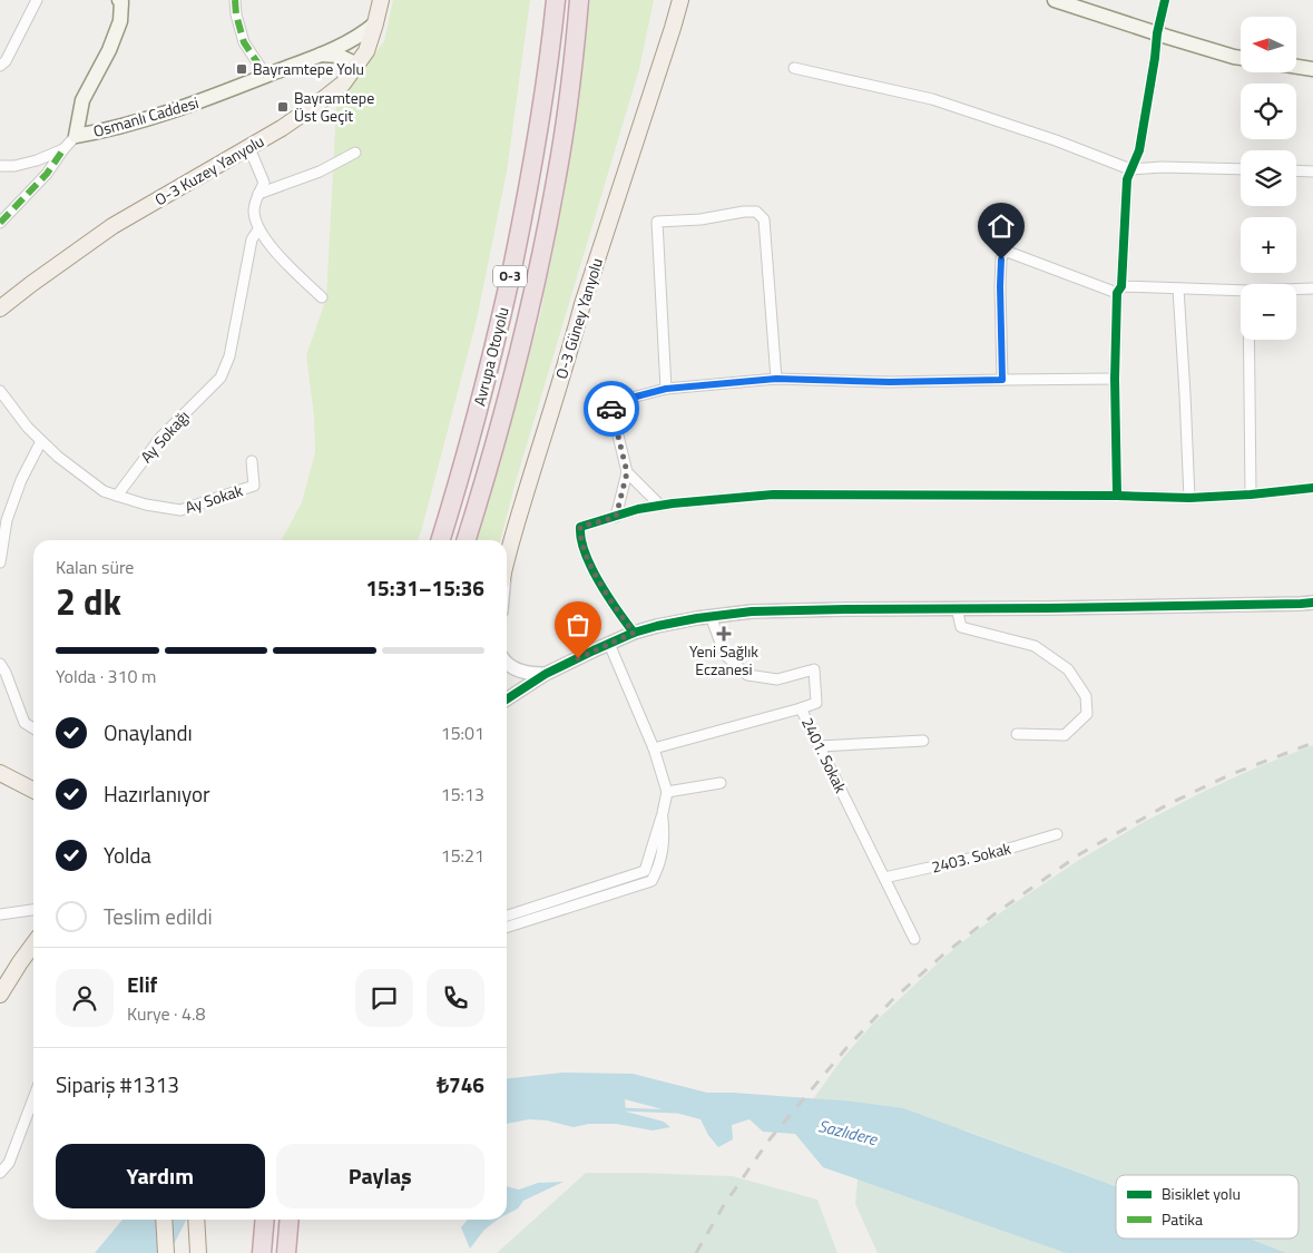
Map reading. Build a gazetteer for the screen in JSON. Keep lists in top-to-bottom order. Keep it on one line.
{"streets":{"highway":["O-3","Avrupa Otoyolu"],"main road":["Osmanlı Caddesi","O-3 Kuzey Yanyolu","O-3 Güney Yanyolu"],"street":["Ay Sokağı","Ay Sokak","2401. Sokak","2403. Sokak"]},"crossings":[["Osmanlı Caddesi","O-3 Kuzey Yanyolu"],["Ay Sokağı","Ay Sokak"],["2401. Sokak","2403. Sokak"]],"water":["Sazlıdere"],"places":{"transit":["Bayramtepe Yolu","Bayramtepe Üst Geçit"],"health":["Yeni Sağlık Eczanesi"]},"legend":["Bisiklet yolu","Patika"],"north":"left","page":{"map_buttons":["+","−"],"heading":["2 dk","Kalan süre","15:31–15:36"],"panel":["Elif","Kurye · 4.8","Sipariş #1313","₺746"],"bar":"Yolda · 310 m","list":[["Onaylandı","15:01"],["Hazırlanıyor","15:13"],["Yolda","15:21"],"Teslim edildi"],"buttons":["Yardım","Paylaş"]}}
